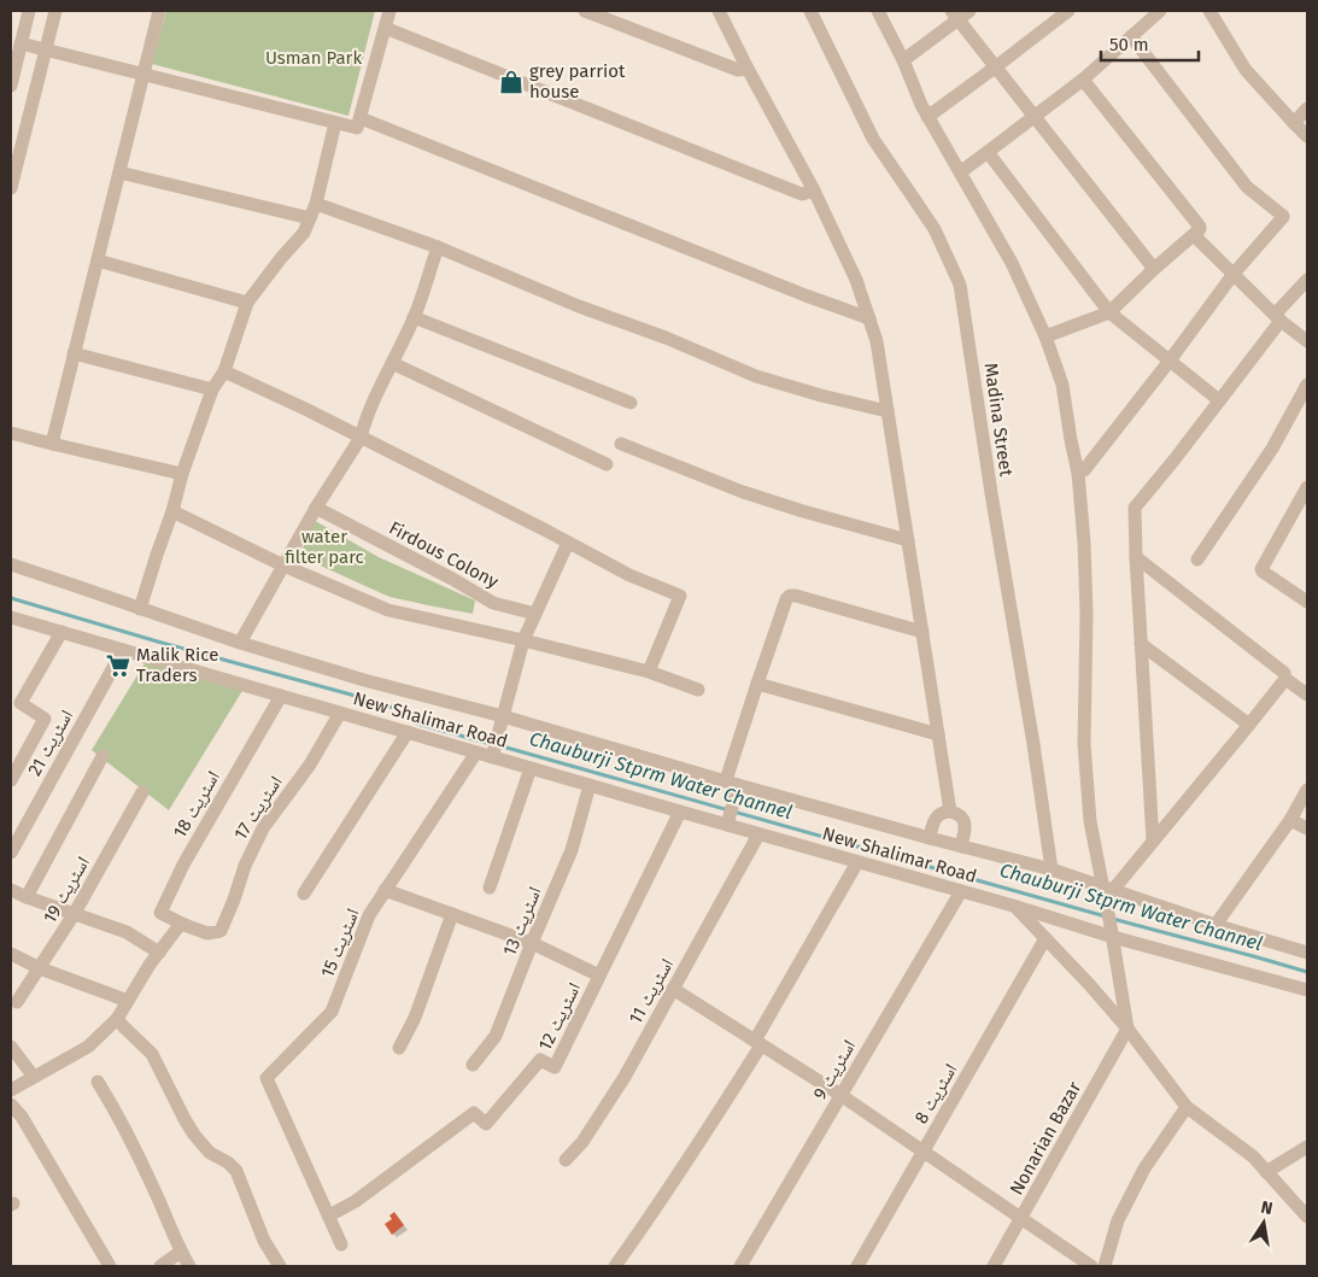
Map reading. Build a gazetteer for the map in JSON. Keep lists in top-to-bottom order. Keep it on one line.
{"streets":{"street":["Madina Street","Firdous Colony","New Shalimar Road","اسٹریٹ 21","اسٹریٹ 18","اسٹریٹ 17","اسٹریٹ 19","اسٹریٹ 13","اسٹریٹ 15","اسٹریٹ 11","اسٹریٹ 12","اسٹریٹ 9","اسٹریٹ 8","Nonarian Bazar"]},"crossings":[["New Shalimar Road","اسٹریٹ 21"],["New Shalimar Road","اسٹریٹ 18"],["New Shalimar Road","اسٹریٹ 17"],["New Shalimar Road","اسٹریٹ 13"],["New Shalimar Road","اسٹریٹ 15"],["New Shalimar Road","اسٹریٹ 11"],["New Shalimar Road","اسٹریٹ 12"],["New Shalimar Road","اسٹریٹ 9"],["اسٹریٹ 18","اسٹریٹ 17"],["اسٹریٹ 15","اسٹریٹ 12"]],"water":["Chauburji Stprm Water Channel"],"parks":["Usman Park","water filter parc"],"places":{"shop":["grey parriot house"],"supermarket":["Malik Rice Traders"]},"scale_bar":"50 m","north":"top"}
